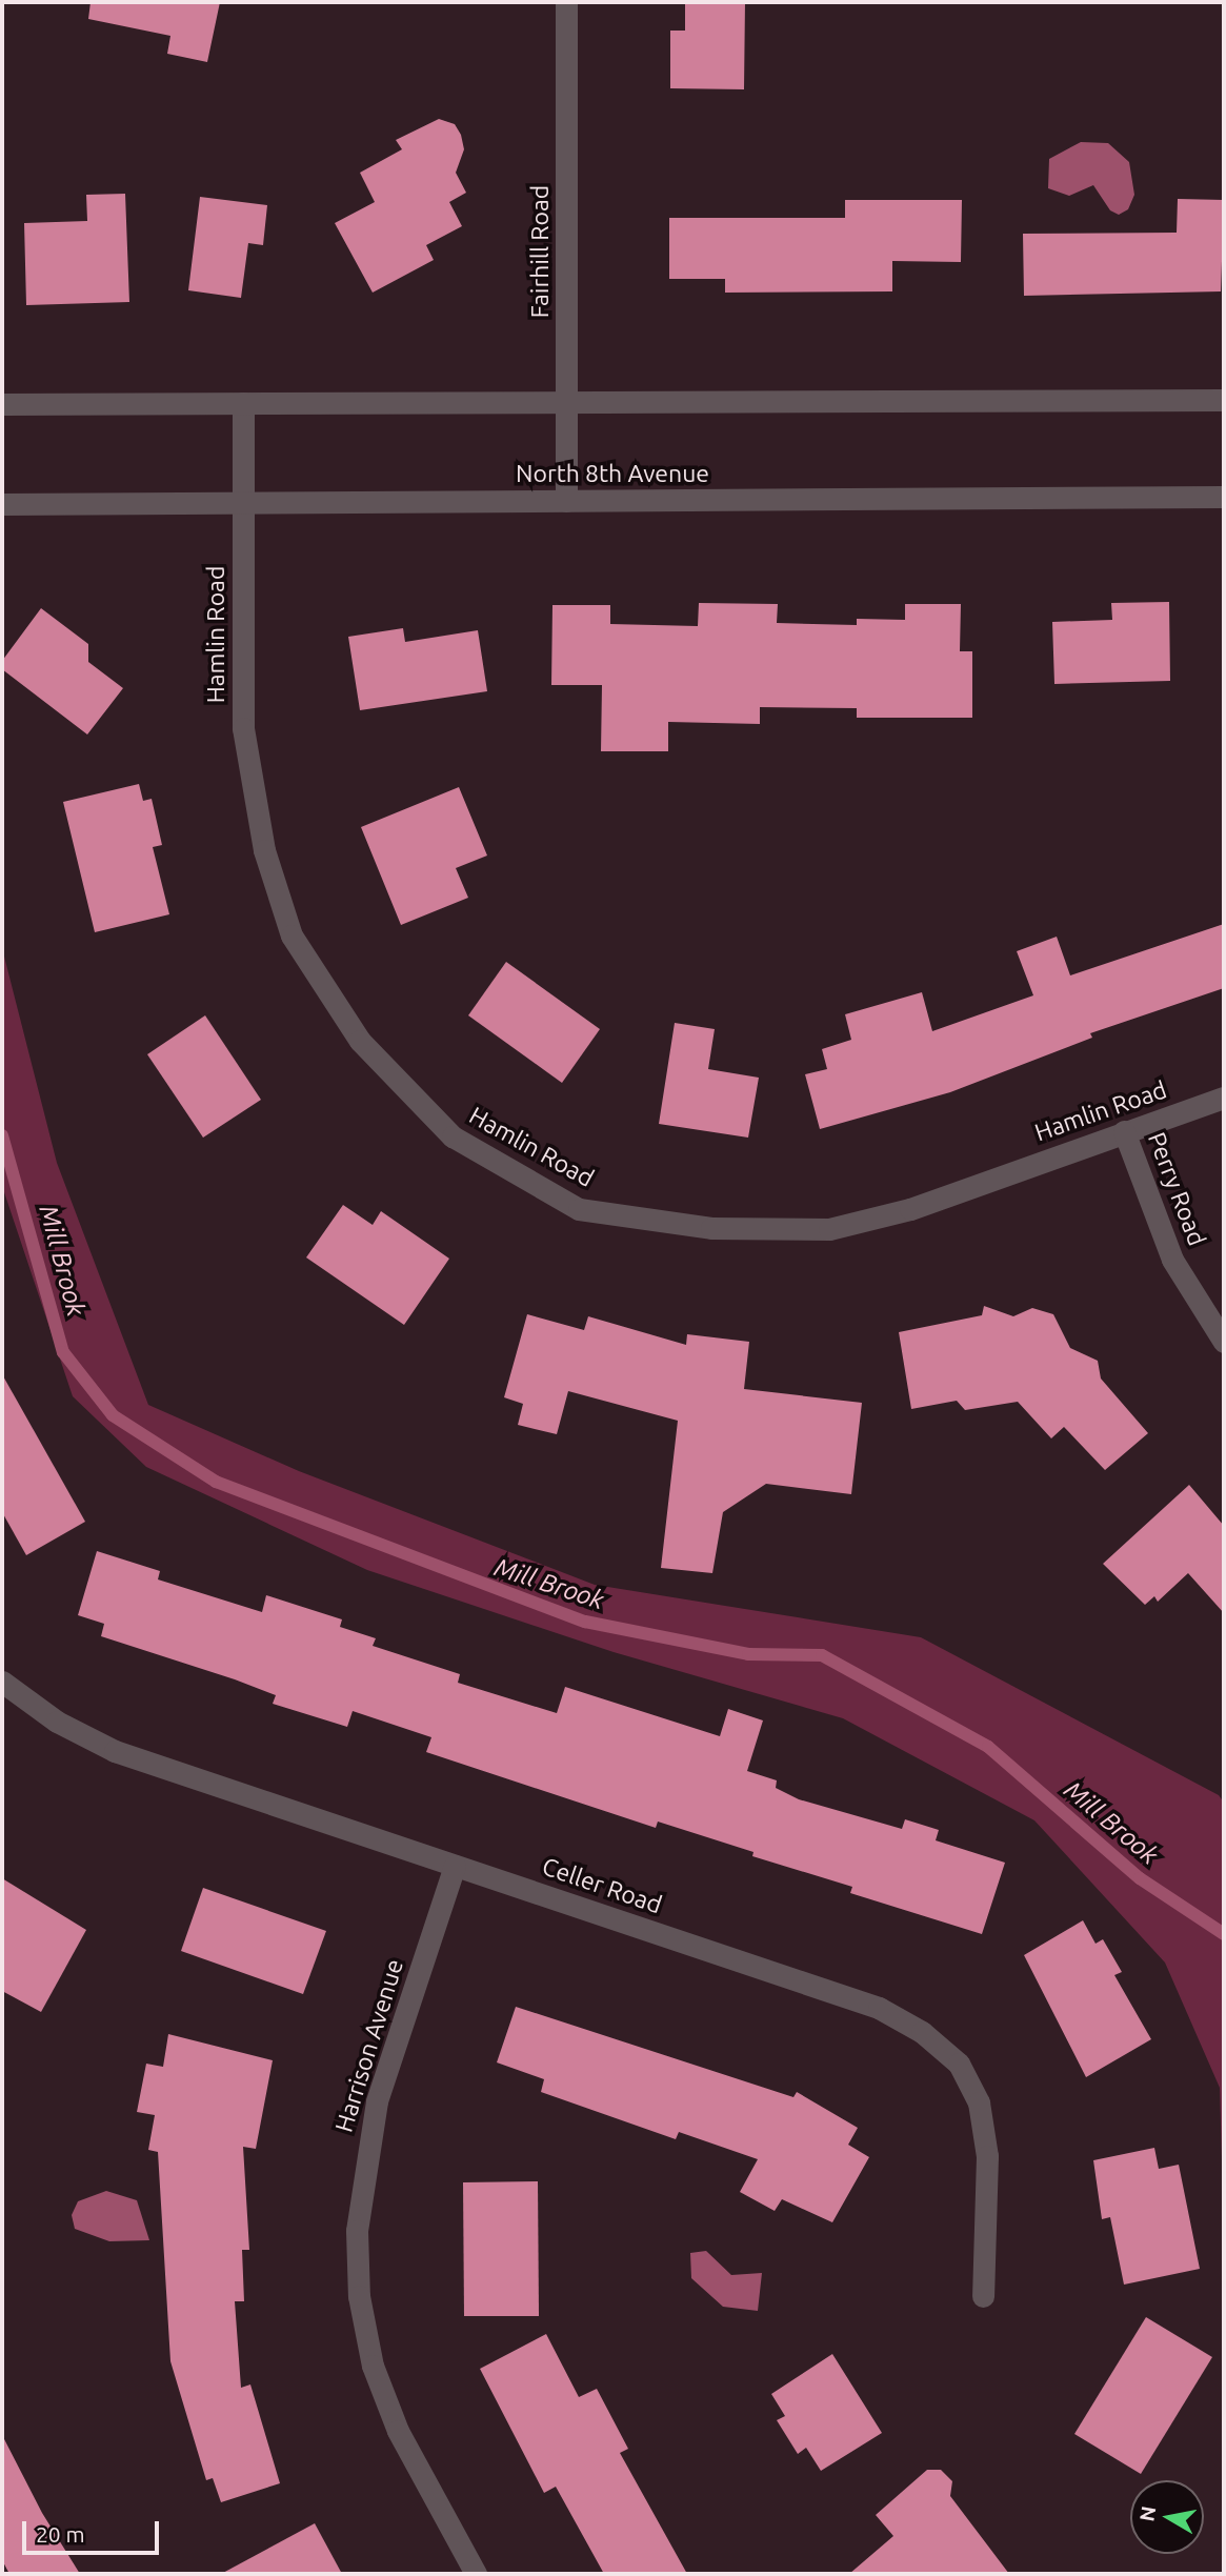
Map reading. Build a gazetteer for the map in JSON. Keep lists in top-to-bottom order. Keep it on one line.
{"streets":{"street":["Fairhill Road","North 8th Avenue","Hamlin Road","Perry Road","Celler Road","Harrison Avenue"]},"crossings":[["Fairhill Road","North 8th Avenue"],["North 8th Avenue","Hamlin Road"],["Hamlin Road","Perry Road"],["Celler Road","Harrison Avenue"]],"water":["Mill Brook"],"scale_bar":"20 m","north":"left"}
